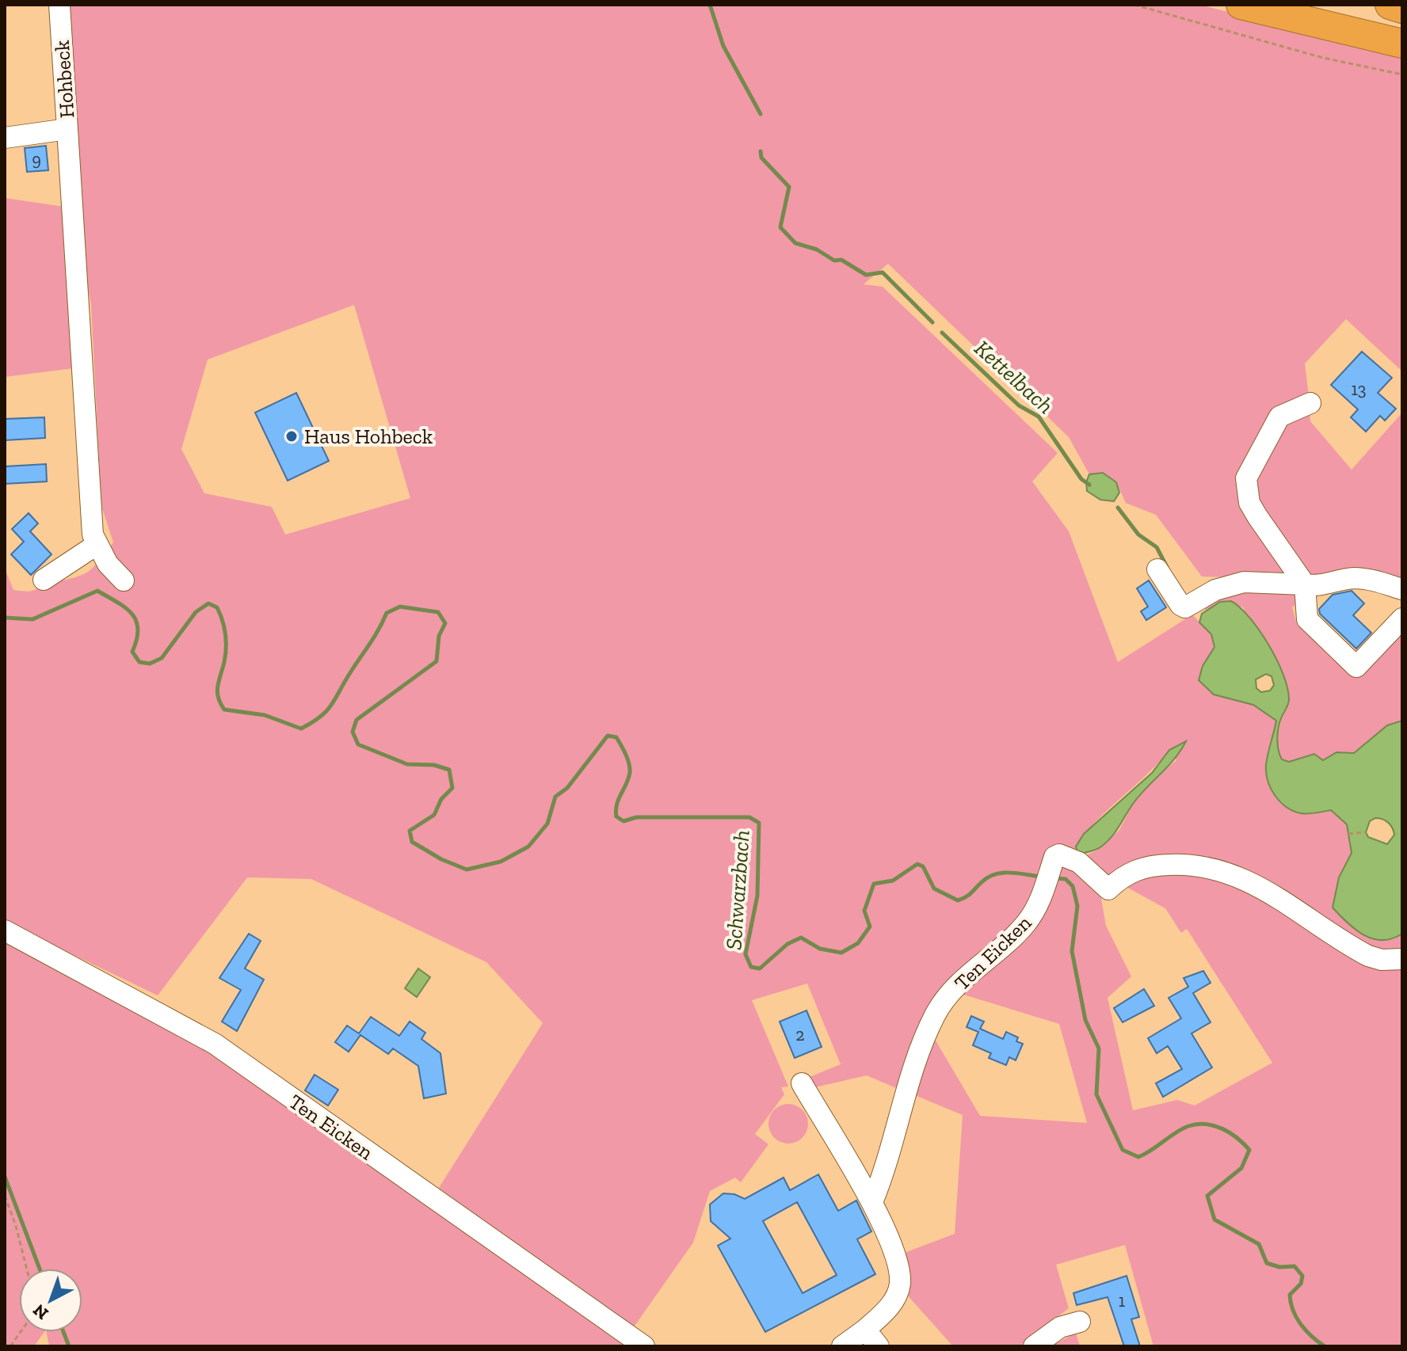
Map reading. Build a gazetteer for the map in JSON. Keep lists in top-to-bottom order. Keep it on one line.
{"streets":{"street":["Hohbeck","Ten Eicken"]},"water":["Kettelbach","Schwarzbach"],"places":["Haus Hohbeck"],"house_numbers":["9","13","2","1"],"north":"bottom left"}
